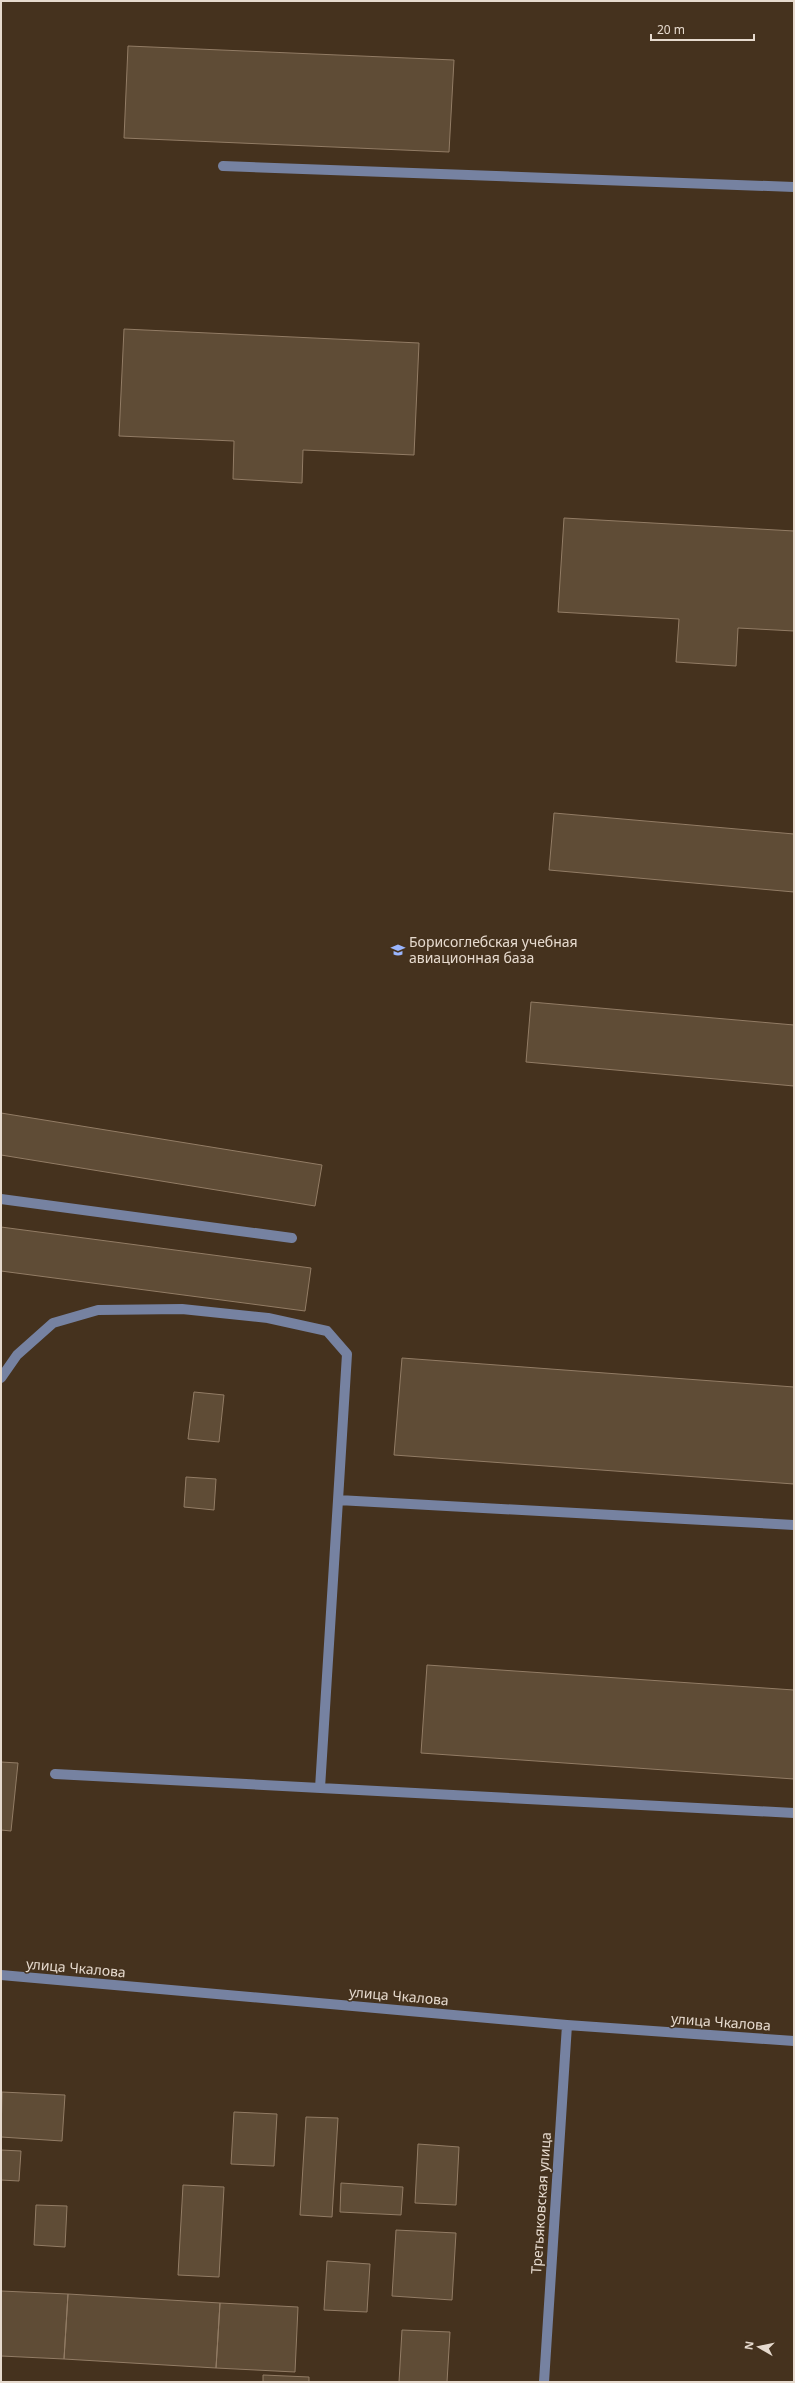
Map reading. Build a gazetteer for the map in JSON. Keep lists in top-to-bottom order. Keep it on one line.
{"streets":{"street":["улица Чкалова","Третьяковская улица"]},"crossings":[["улица Чкалова","Третьяковская улица"]],"places":{"school or university":["Борисоглебская учебная авиационная база"]},"scale_bar":"20 m","north":"left"}
